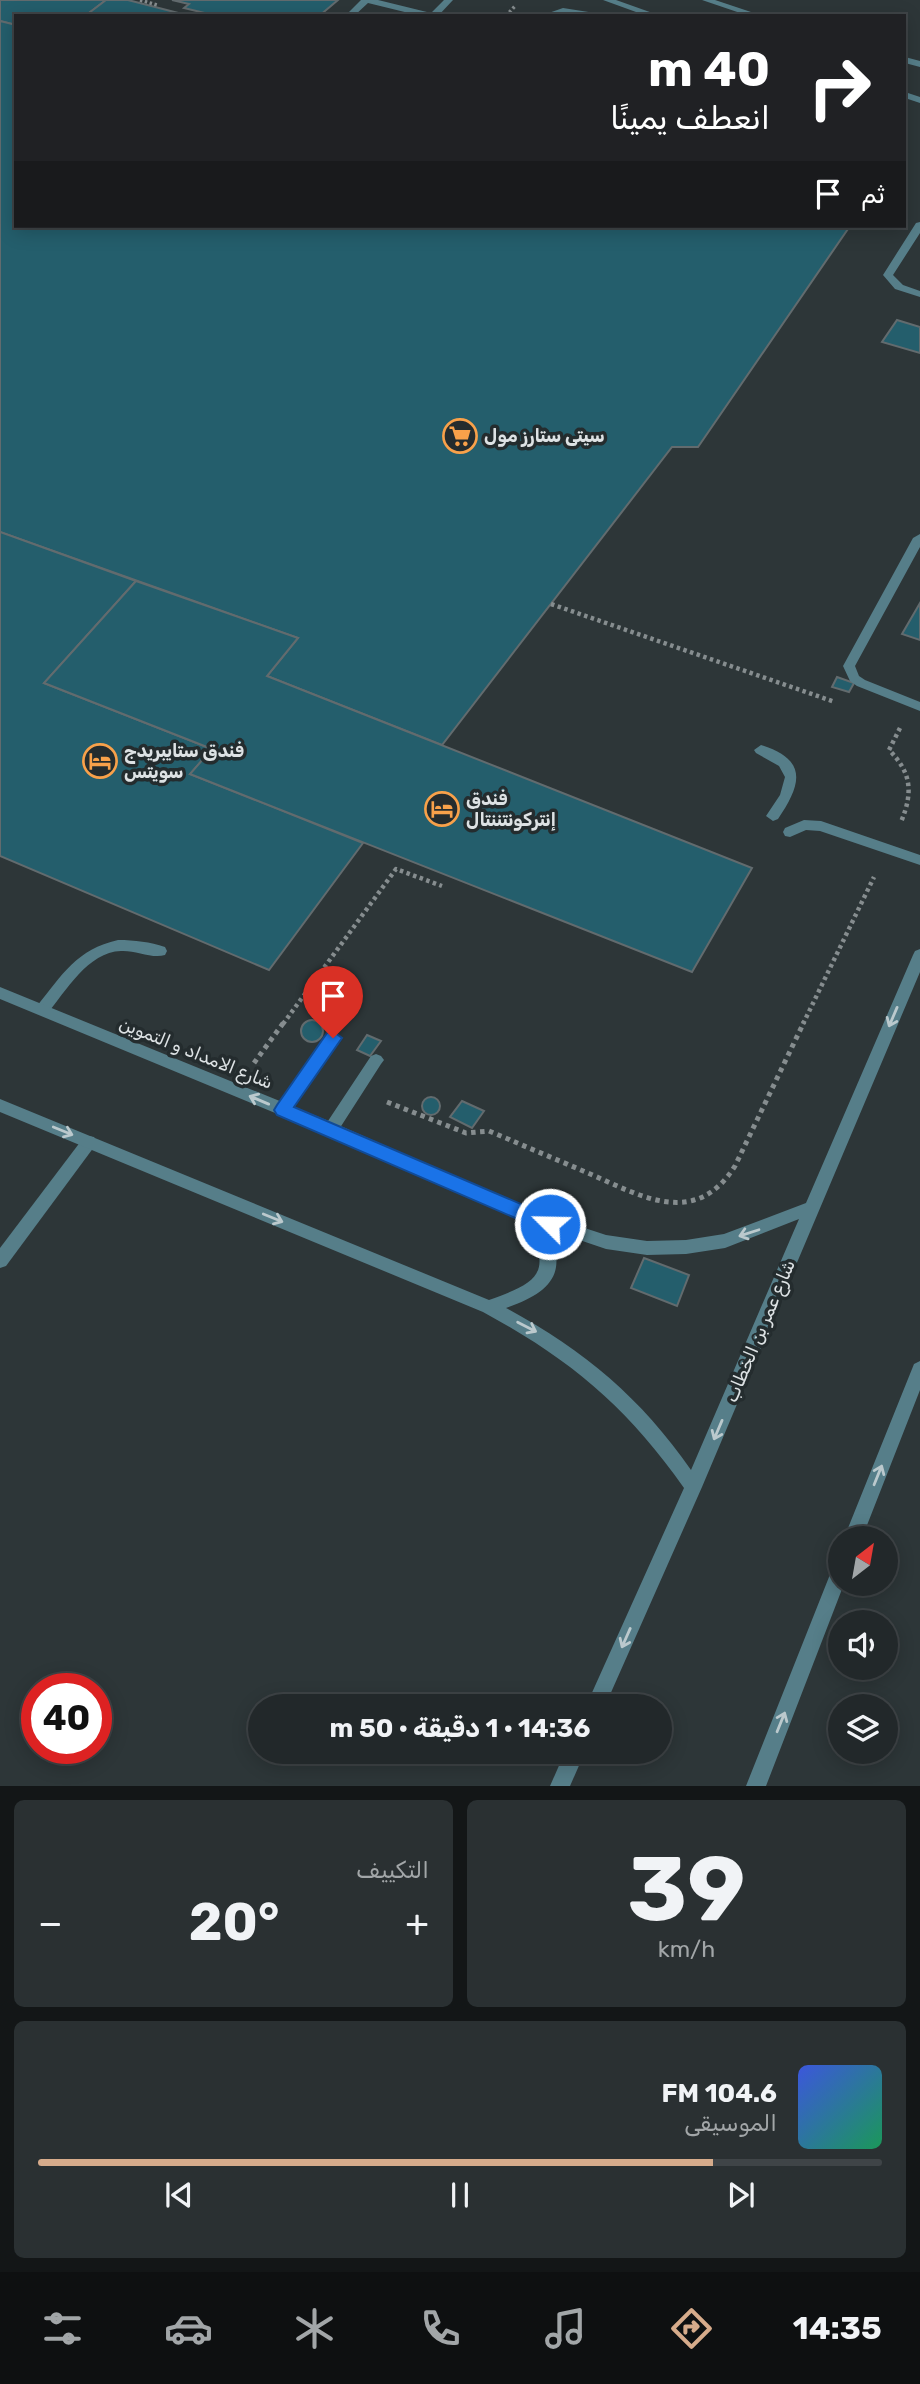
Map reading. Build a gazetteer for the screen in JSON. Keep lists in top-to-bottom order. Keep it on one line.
{"streets":{"street":["شارع الامداد و التموين","شارع عمر بن الخطاب"]},"crossings":[["شارع الامداد و التموين","شارع عمر بن الخطاب"]],"one_way":["شارع عمر بن الخطاب"],"places":{"supermarket":["سيتى ستارز مول"],"hotel":["فندق ستايبريدج سويتس","فندق إنتركونتننتال"]},"north":"top right","page":{"turn":["40 m","انعطف يمينًا"],"then":"ثم","limit":"40","trip":"14:36 · 1 دقيقة · 50 m","tile":[["39","km/h"],"التكييف"],"heat":["−","20°","+"],"song":["104.6 FM","الموسيقى"],"tabs":"14:35"}}
